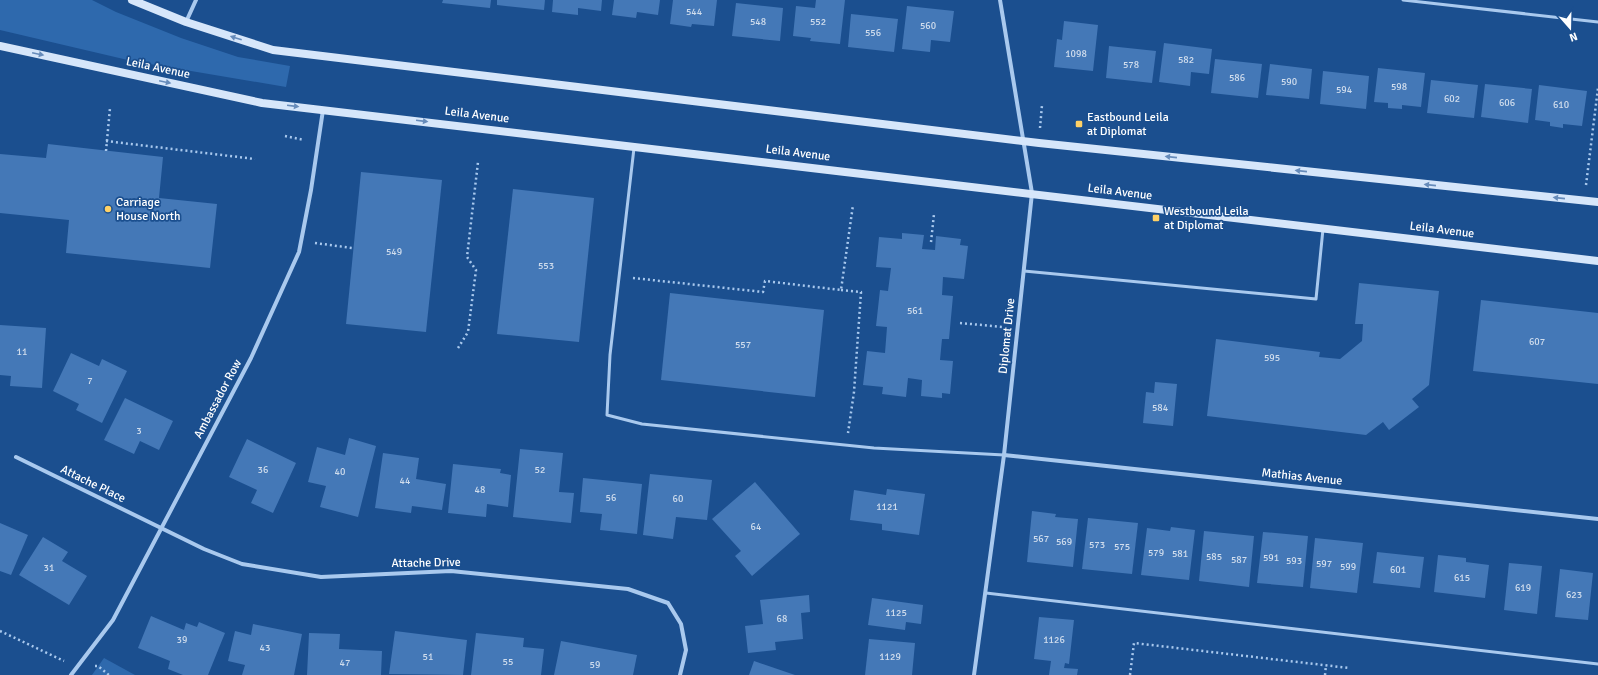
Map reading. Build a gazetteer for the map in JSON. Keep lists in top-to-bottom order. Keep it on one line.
{"streets":{"main road":["Leila Avenue"],"street":["Diplomat Drive","Ambassador Row","Mathias Avenue","Attache Place","Attache Drive"]},"crossings":[["Leila Avenue","Diplomat Drive"],["Leila Avenue","Ambassador Row"],["Diplomat Drive","Mathias Avenue"],["Ambassador Row","Attache Place"],["Ambassador Row","Attache Drive"],["Attache Place","Attache Drive"]],"places":{"transit":["Eastbound Leila at Diplomat","Westbound Leila at Diplomat"],"other":["Carriage House North"]},"house_numbers":["544","548","552","560","556","1098","582","578","586","590","598","594","602","606","610","549","553","561","607","557","11","595","7","584","3","36","52","40","44","48","56","60","1121","64","567","569","573","575","579","581","585","591","587","593","597","599","31","601","615","619","623","1125","68","39","1126","43","51","1129","55","47","59"],"north":"bottom"}
